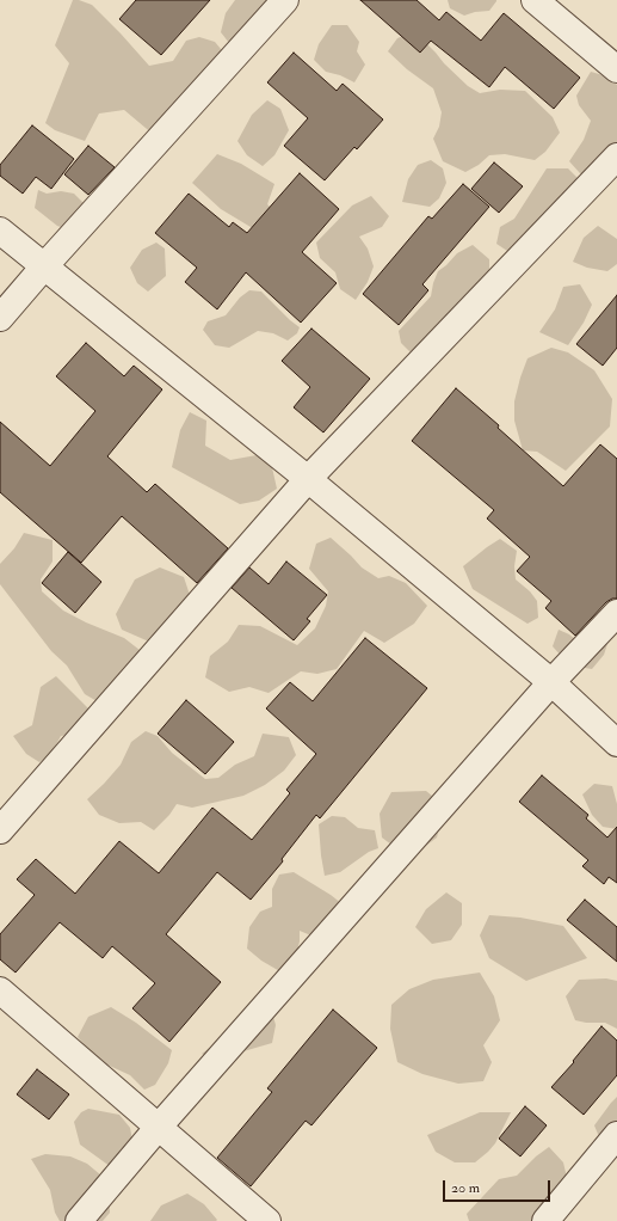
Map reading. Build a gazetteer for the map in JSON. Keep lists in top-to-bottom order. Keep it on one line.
{"scale_bar":"20 m"}
